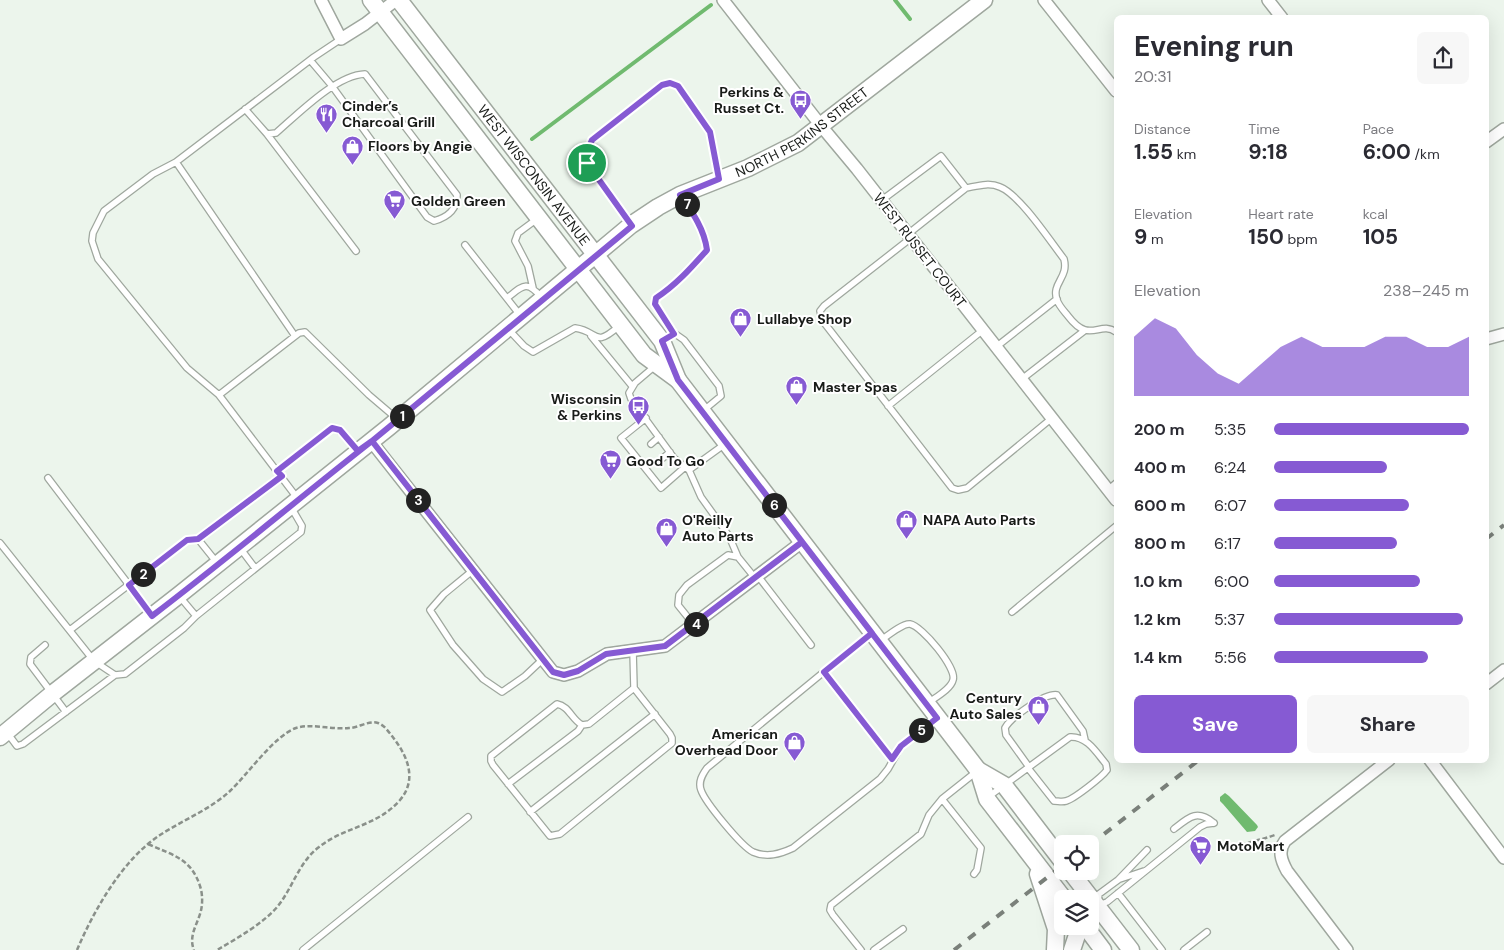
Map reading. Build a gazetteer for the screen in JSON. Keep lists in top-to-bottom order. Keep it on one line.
{"streets":{"main road":["NORTH PERKINS STREET","WEST WISCONSIN AVENUE"],"street":["WEST RUSSET COURT"]},"crossings":[["NORTH PERKINS STREET","WEST WISCONSIN AVENUE"],["NORTH PERKINS STREET","WEST RUSSET COURT"]],"places":{"bus stop":["Perkins & Russet Ct.","Wisconsin & Perkins"],"restaurant":["Cinder’s Charcoal Grill"],"shop":["Floors by Angie","Lullabye Shop","Master Spas","NAPA Auto Parts","O'Reilly Auto Parts","Century Auto Sales","American Overhead Door"],"supermarket":["Golden Green","Good To Go","MotoMart"]},"page":{"heading":["Evening run","20:31"],"stats":[["Distance","1.55 km"],["Time","9:18"],["Pace","6:00 /km"],["Elevation","9 m"],["Heart rate","150 bpm"],["kcal","105"]],"pins":["7","1","3","6","2","4","5"],"chart":["Elevation","238–245 m"],"list":[{"name":"200 m","note":"5:35"},{"name":"400 m","note":"6:24"},{"name":"600 m","note":"6:07"},{"name":"800 m","note":"6:17"},{"name":"1.0 km","note":"6:00"},{"name":"1.2 km","note":"5:37"},{"name":"1.4 km","note":"5:56"}],"buttons":["Save","Share"]}}
